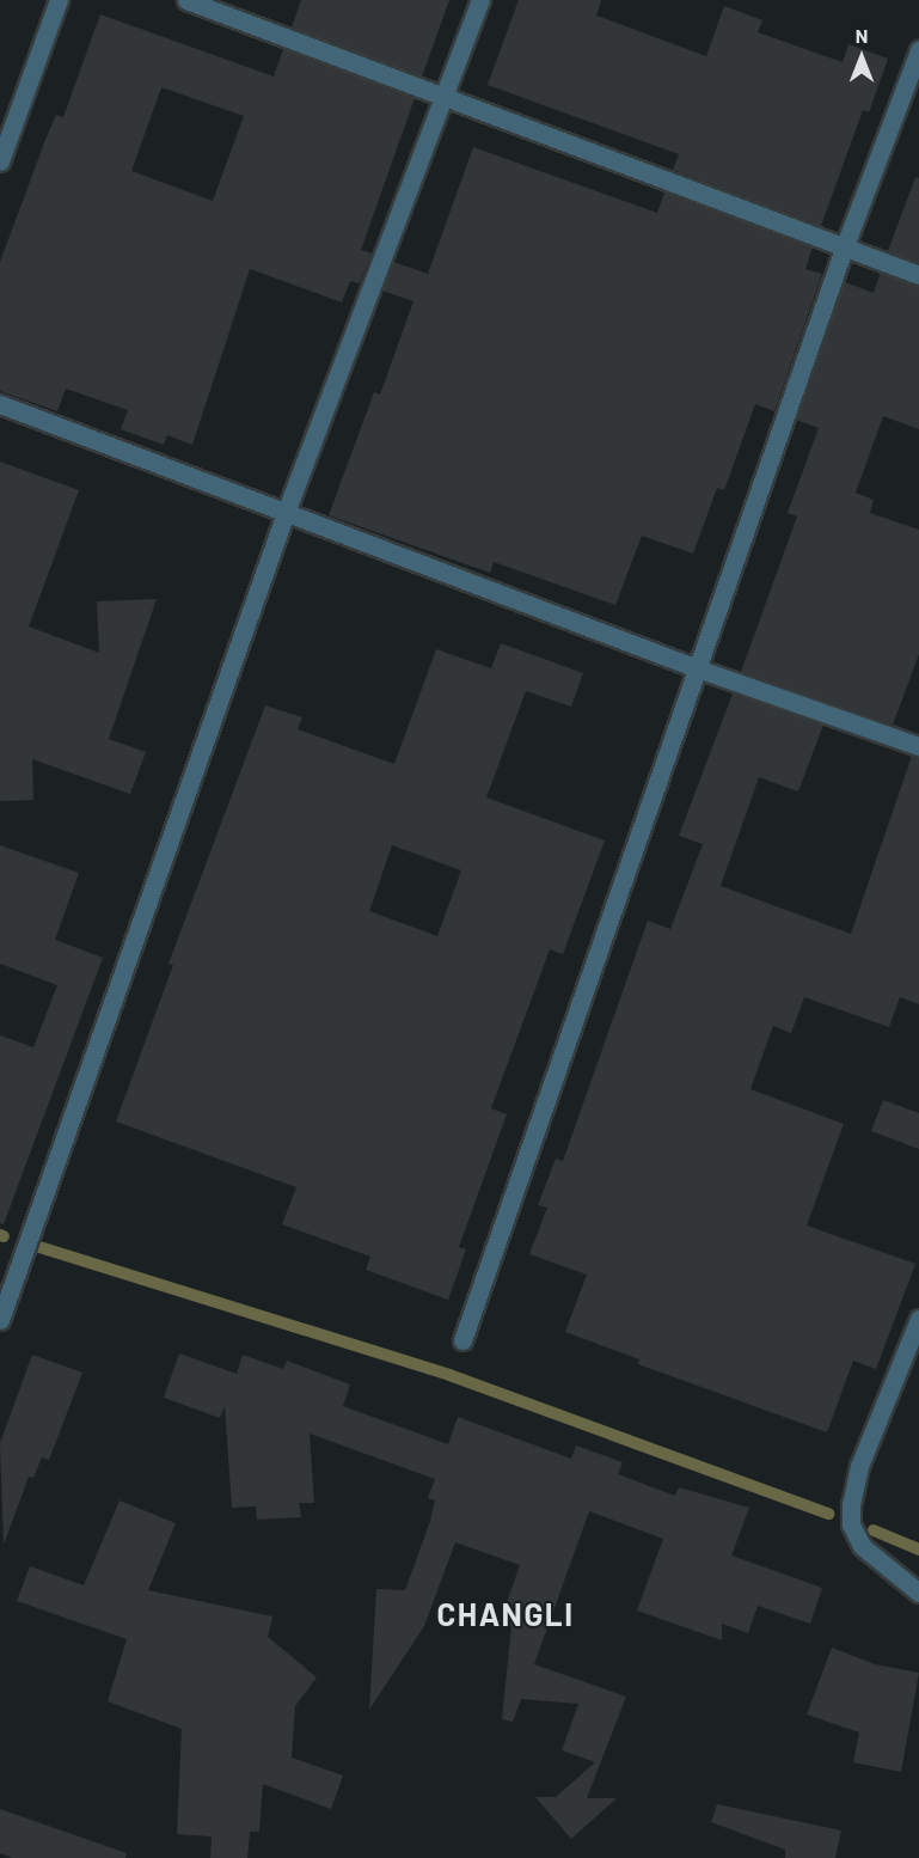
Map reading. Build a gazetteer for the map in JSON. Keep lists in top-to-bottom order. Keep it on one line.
{"districts":["CHANGLI"],"north":"top"}
